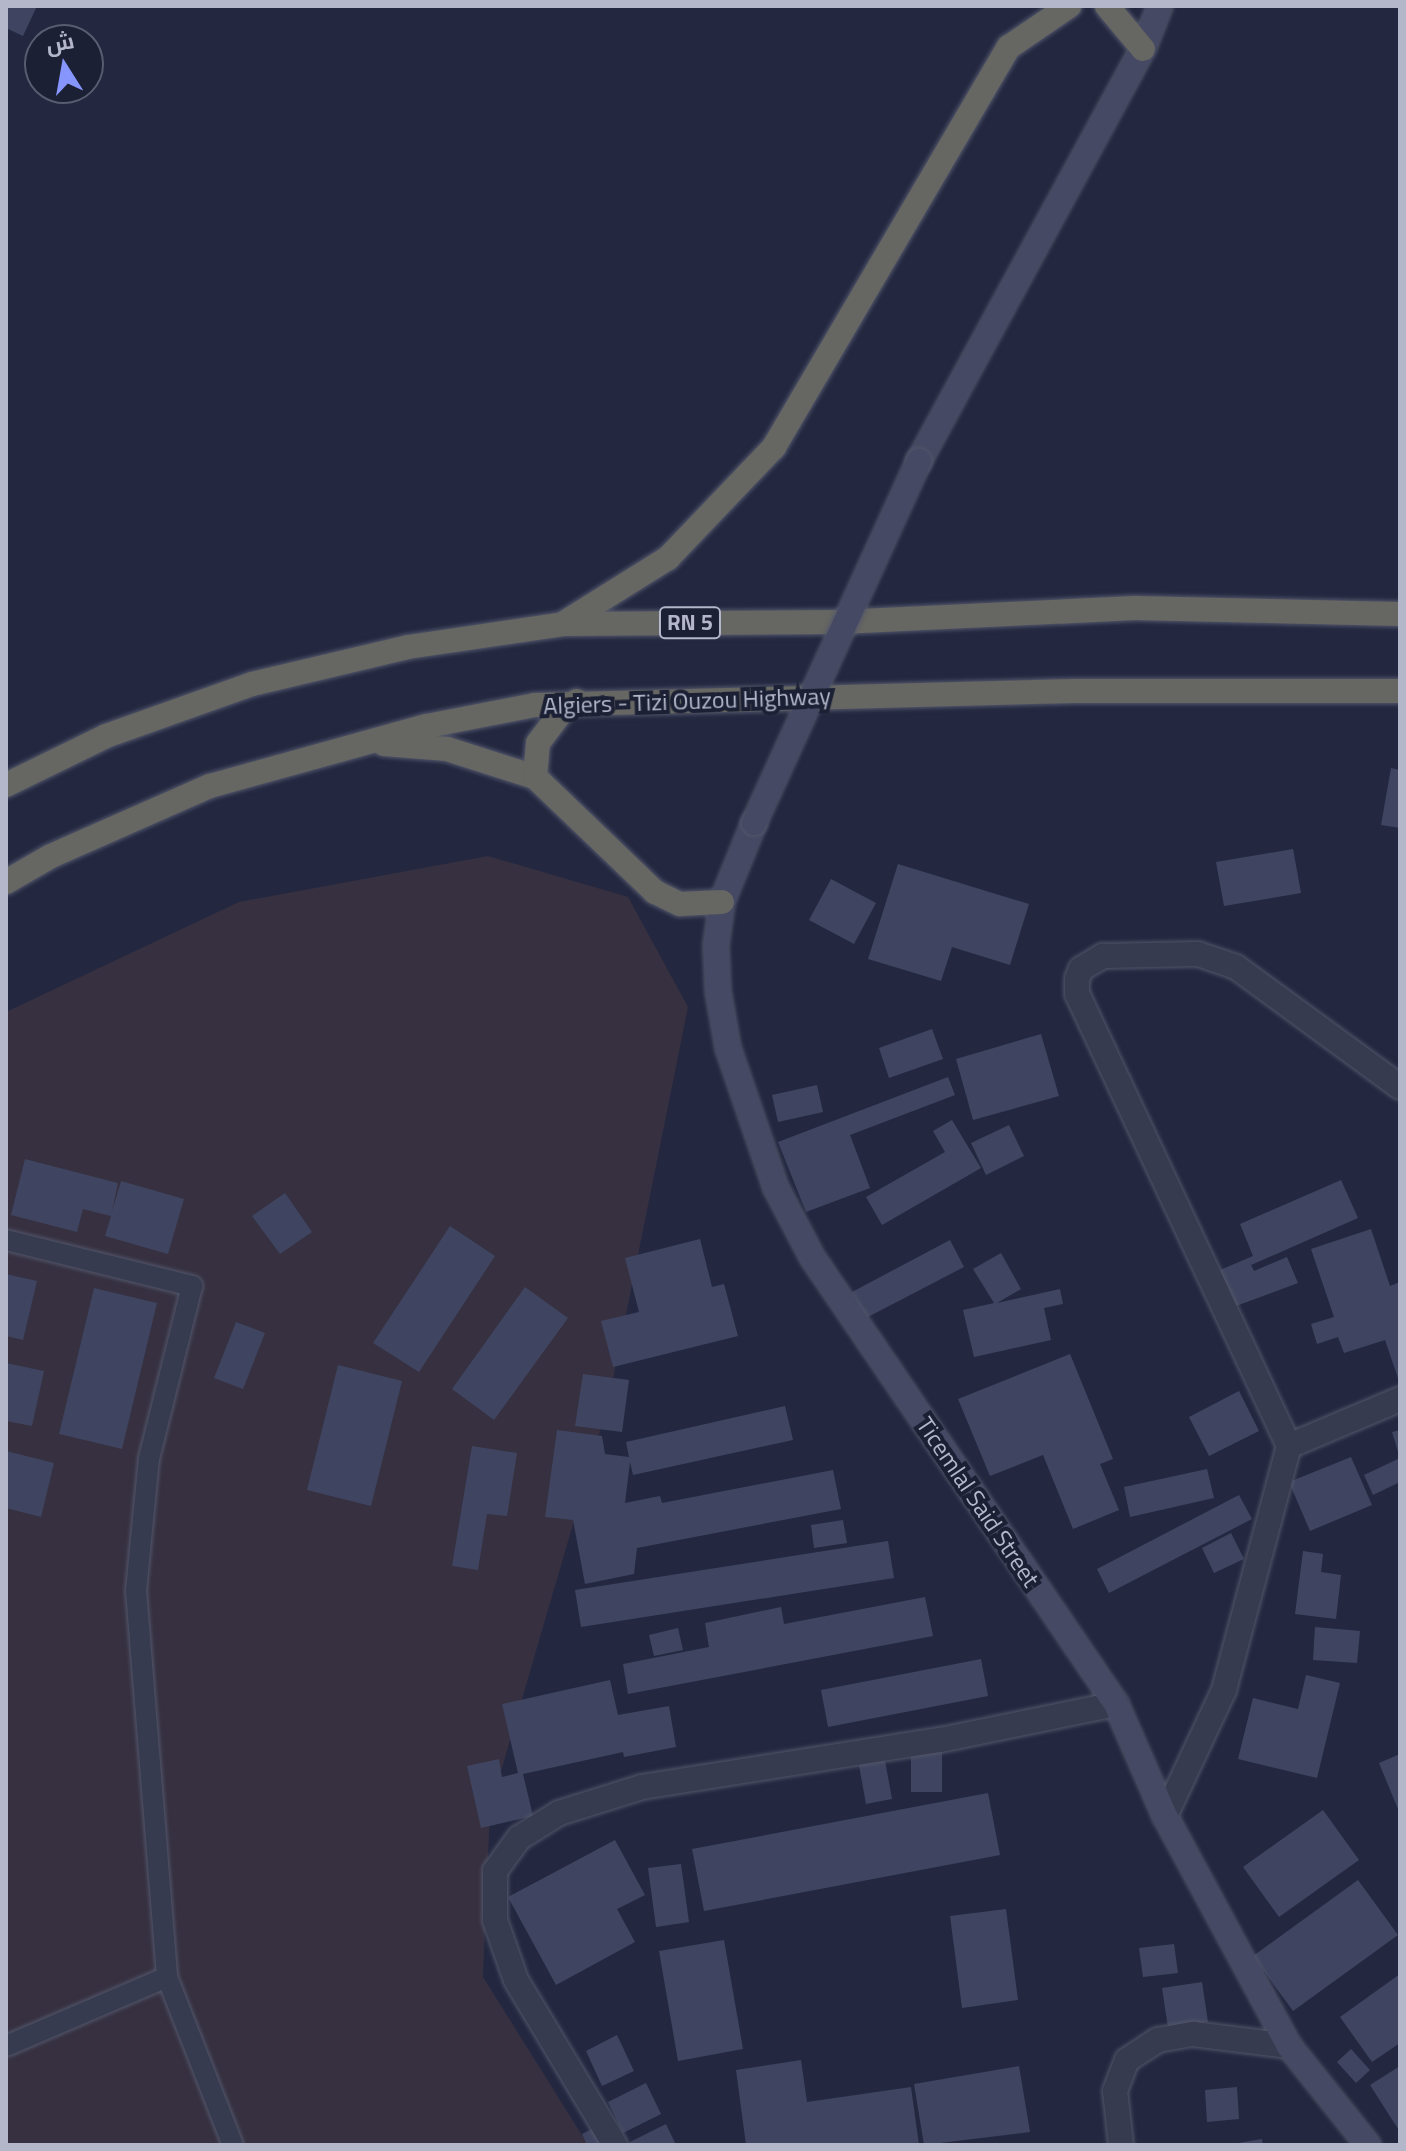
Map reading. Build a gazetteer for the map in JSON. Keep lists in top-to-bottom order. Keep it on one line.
{"streets":{"highway":["RN 5","Algiers - Tizi Ouzou Highway"],"main road":["Ticemlal Said Street"]},"north":"top"}
